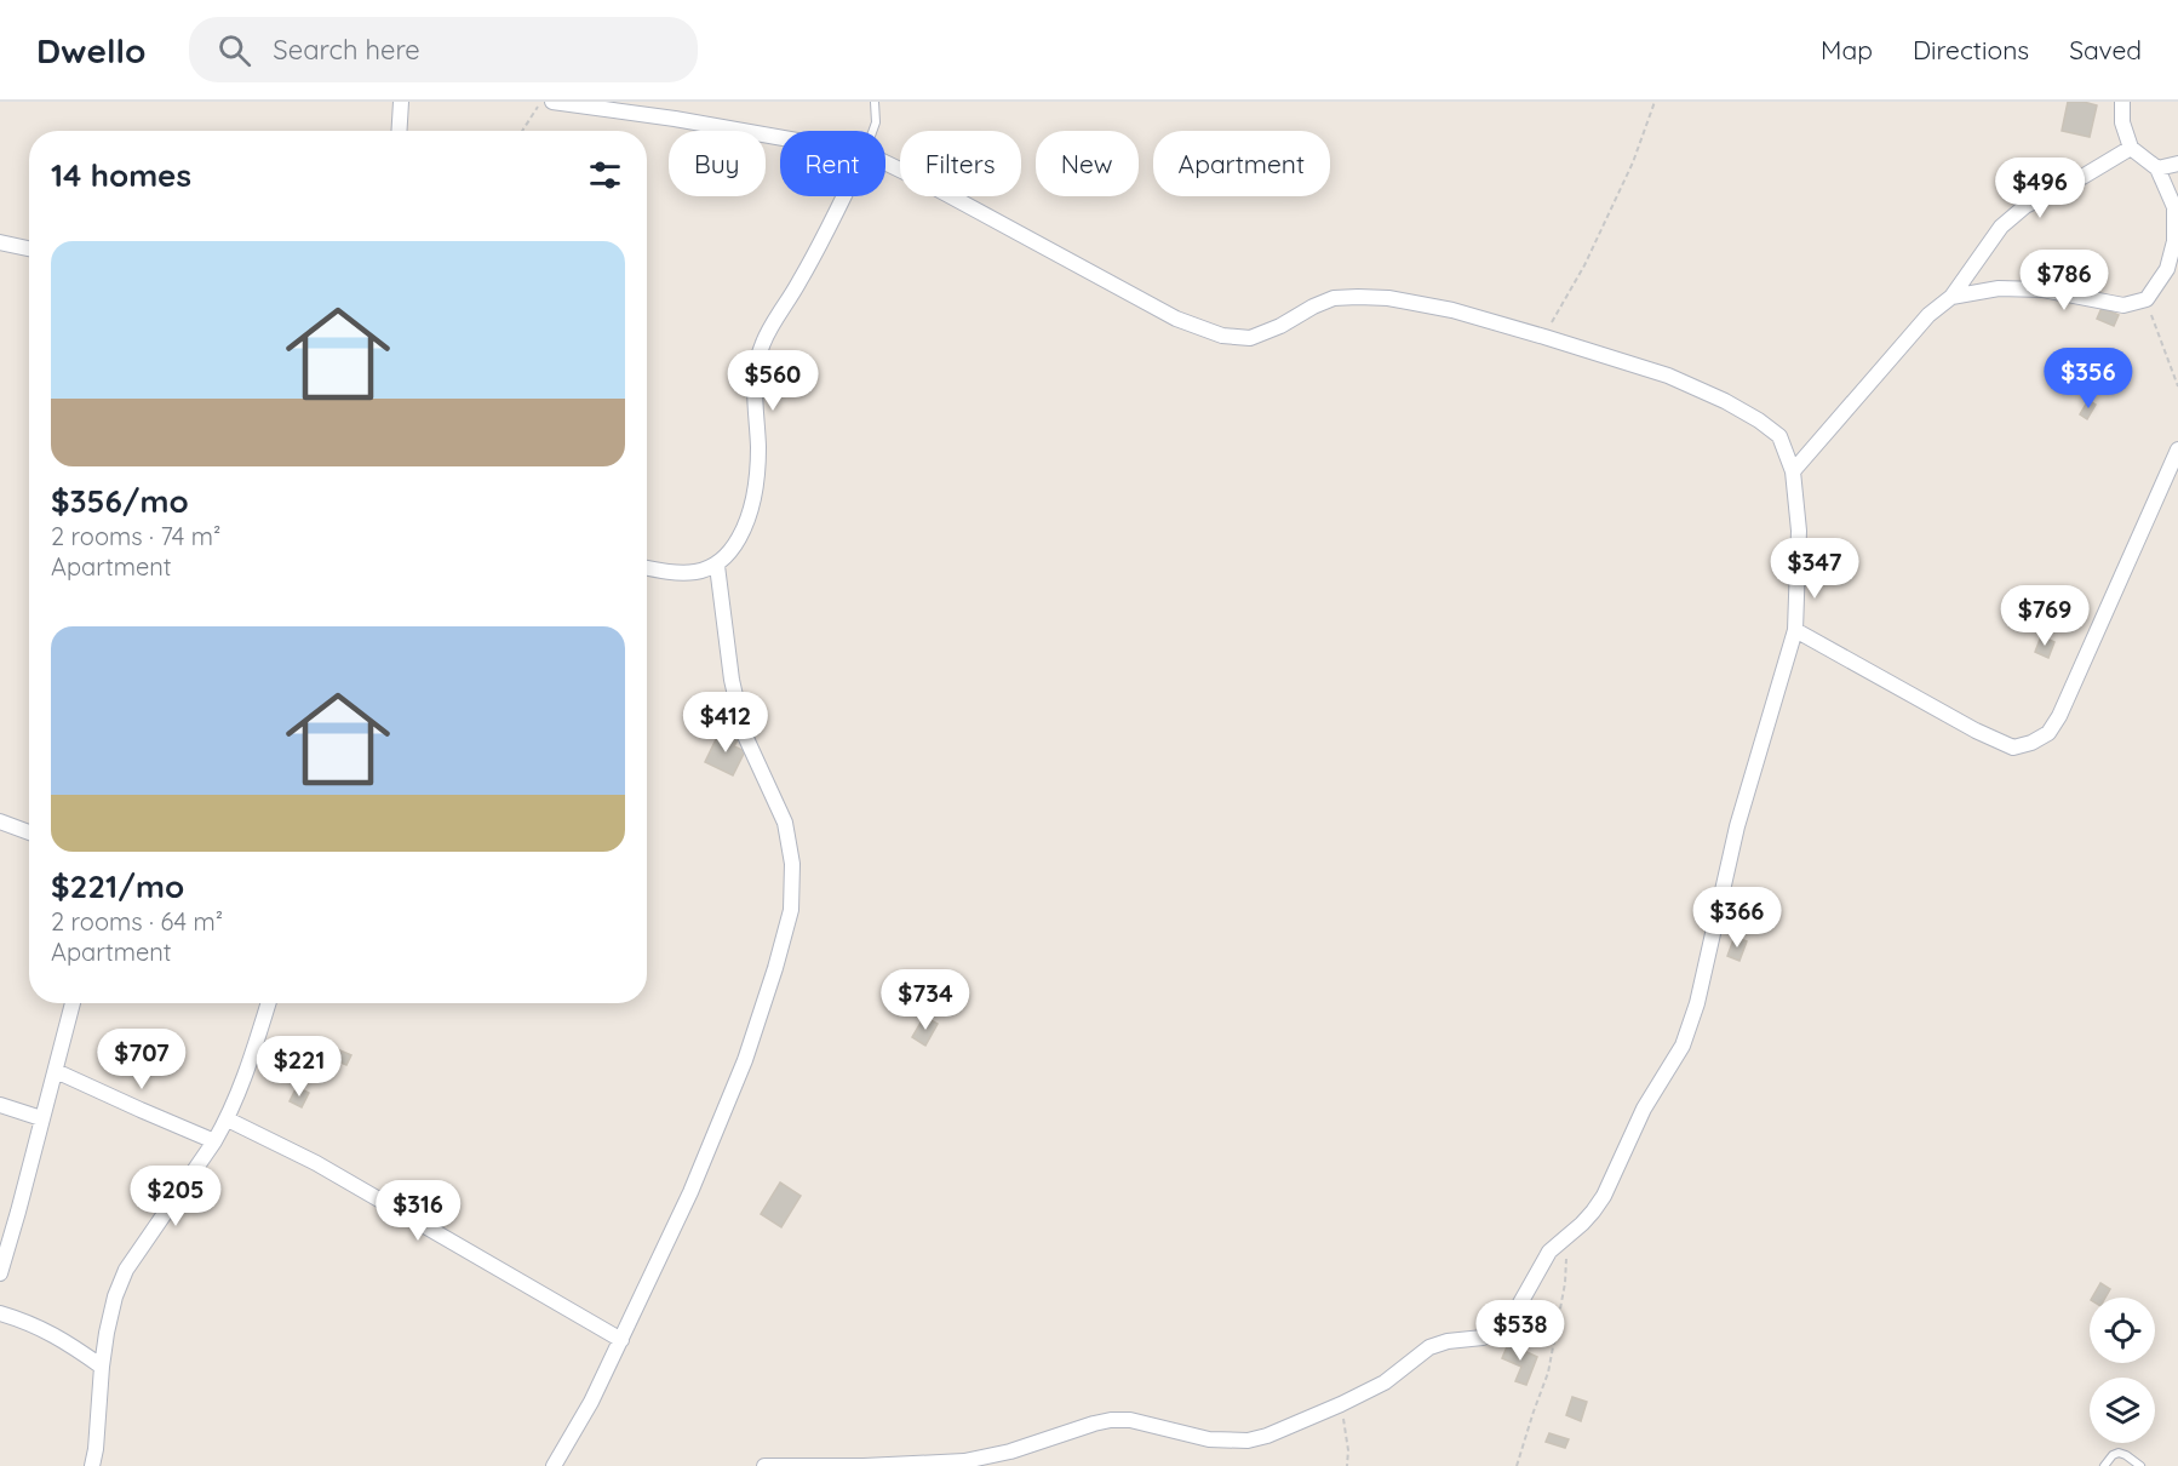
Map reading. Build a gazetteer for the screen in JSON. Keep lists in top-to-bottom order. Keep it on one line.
{"page":{"header":"Dwello","search":"Search here","nav":["Map","Directions","Saved"],"chip":["Buy","Rent","Filters","New","Apartment"],"heading":"14 homes","price":["$496","$786","$356","$560","$347","$769","$412","$366","$734","$707","$221","$205","$316","$538"],"list":[{"name":"$356/mo","note":"2 rooms · 74 m² · Apartment"},{"name":"$221/mo","note":"2 rooms · 64 m² · Apartment"}]}}
